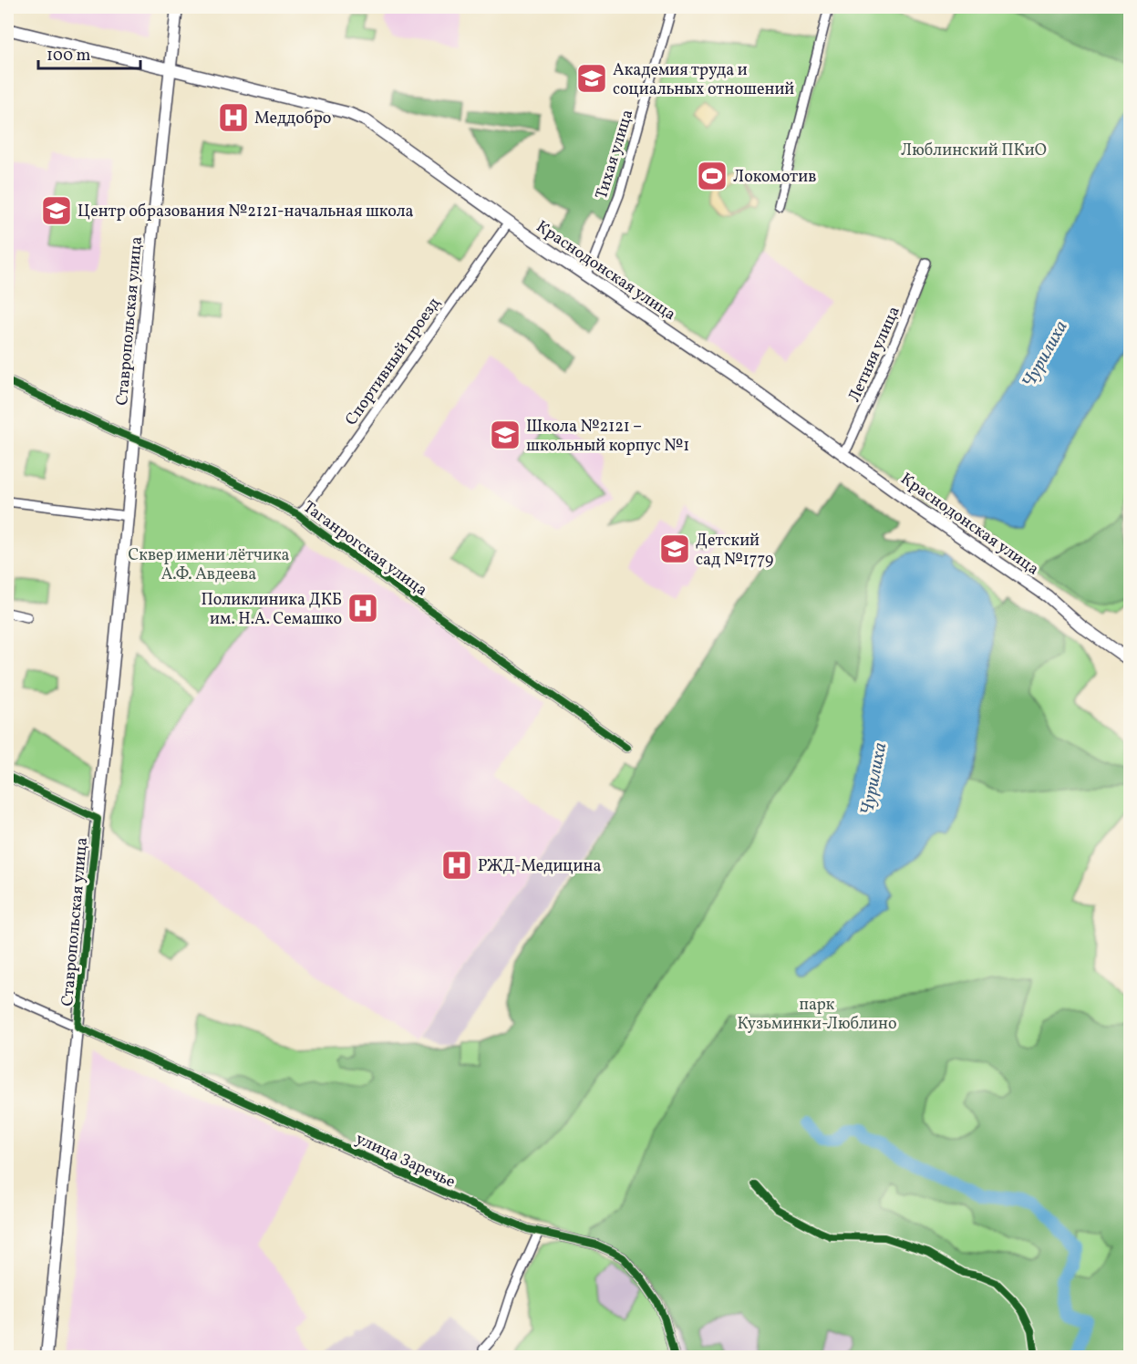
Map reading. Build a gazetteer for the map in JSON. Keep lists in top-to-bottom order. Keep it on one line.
{"streets":{"main road":["Краснодонская улица","Ставропольская улица"],"street":["Тихая улица","Летняя улица","Спортивный проезд","Таганрогская улица","улица Заречье"]},"crossings":[["Тихая улица","Краснодонская улица"],["Краснодонская улица","Ставропольская улица"],["Краснодонская улица","Летняя улица"],["Краснодонская улица","Спортивный проезд"],["Ставропольская улица","Таганрогская улица"],["Ставропольская улица","улица Заречье"],["Спортивный проезд","Таганрогская улица"]],"water":["Чурилиха"],"parks":["Люблинский ПКиО","Сквер имени лётчика А.Ф. Авдеева","парк Кузьминки-Люблино"],"places":{"school or university":["Академия труда и социальных отношений","Центр образования №2121-начальная школа","Школа №2121 – школьный корпус №1","Детский сад №1779"],"hospital":["Меддобро","Поликлиника ДКБ им. Н.А. Семашко","РЖД-Медицина"],"sports":["Локомотив"]},"scale_bar":"100 m"}
